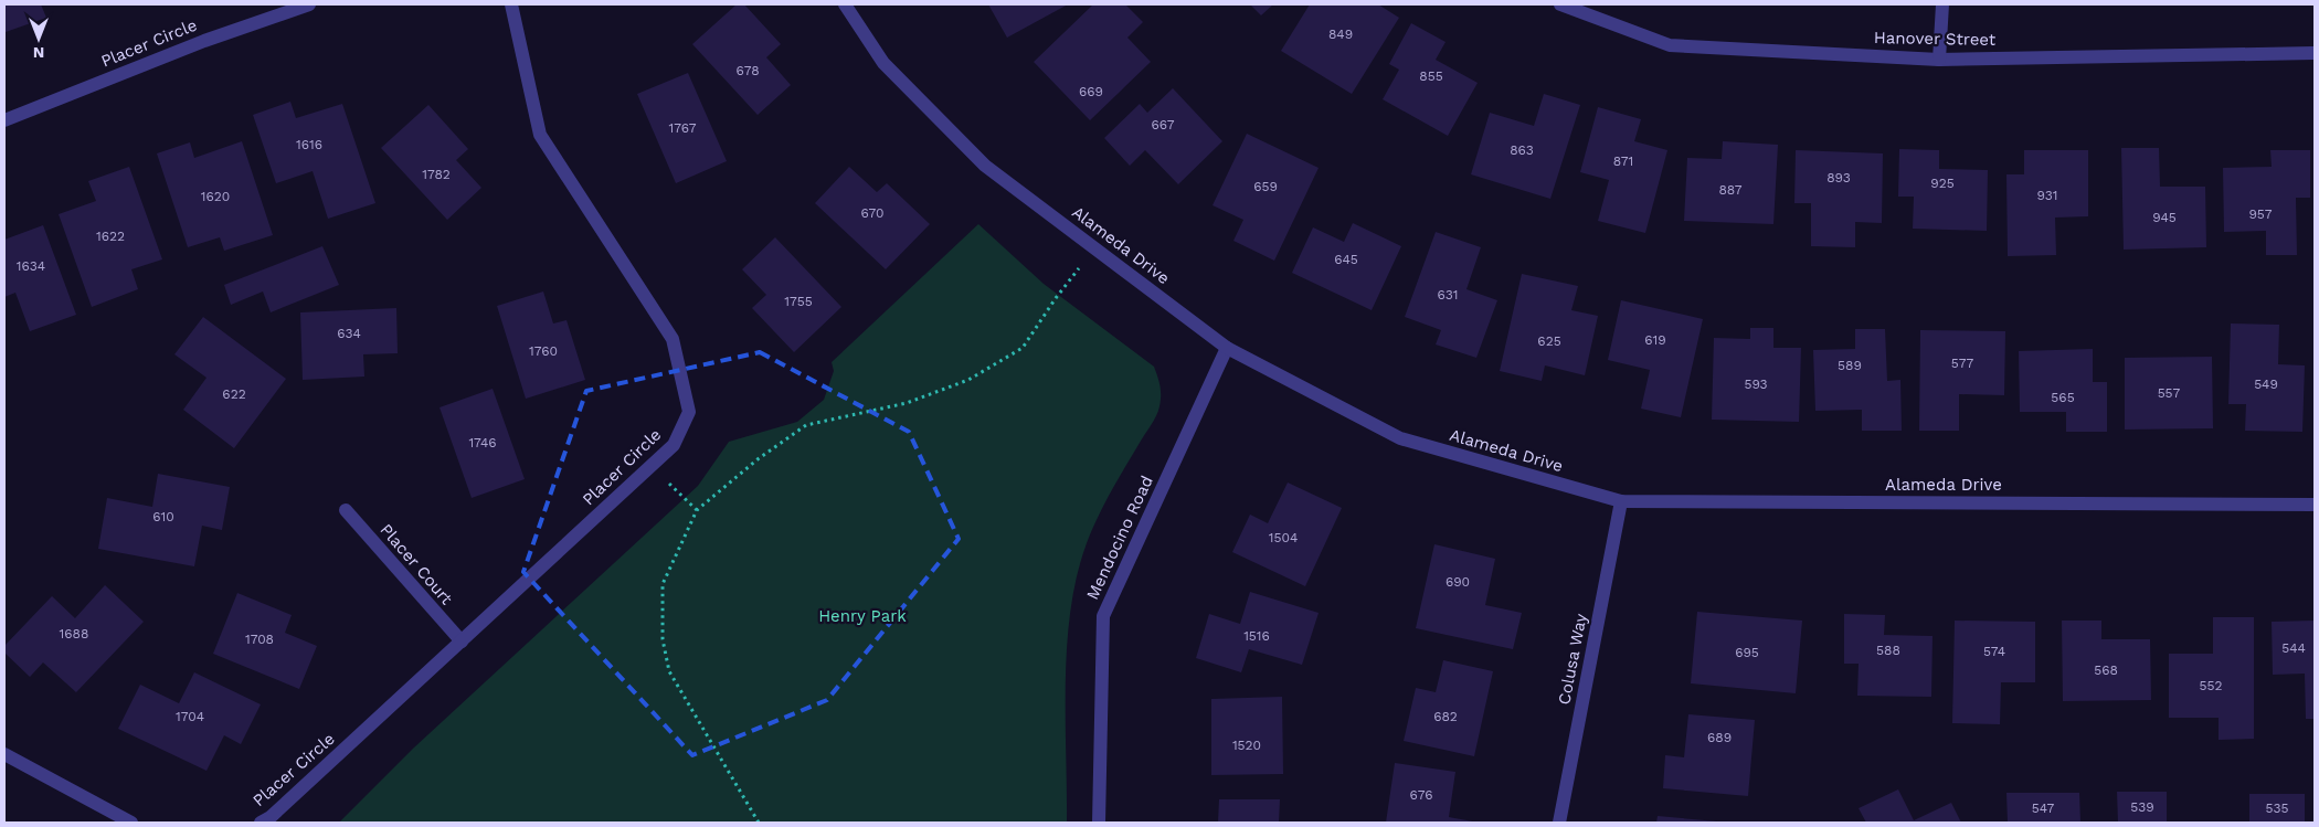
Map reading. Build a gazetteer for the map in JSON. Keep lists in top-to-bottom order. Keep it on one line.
{"streets":{"street":["Hanover Street","Placer Circle","Alameda Drive","Mendocino Road","Placer Court","Colusa Way"]},"crossings":[["Placer Circle","Placer Court"],["Alameda Drive","Mendocino Road"],["Alameda Drive","Colusa Way"]],"parks":["Henry Park"],"house_numbers":["849","678","855","669","667","1767","1616","863","871","1782","893","925","659","887","931","1620","670","957","945","1622","645","1634","631","1755","634","619","625","1760","577","589","593","549","557","622","565","1746","610","1504","690","1688","1516","1708","544","588","574","695","568","552","1704","682","689","1520","676","539","547","535"],"north":"bottom"}
